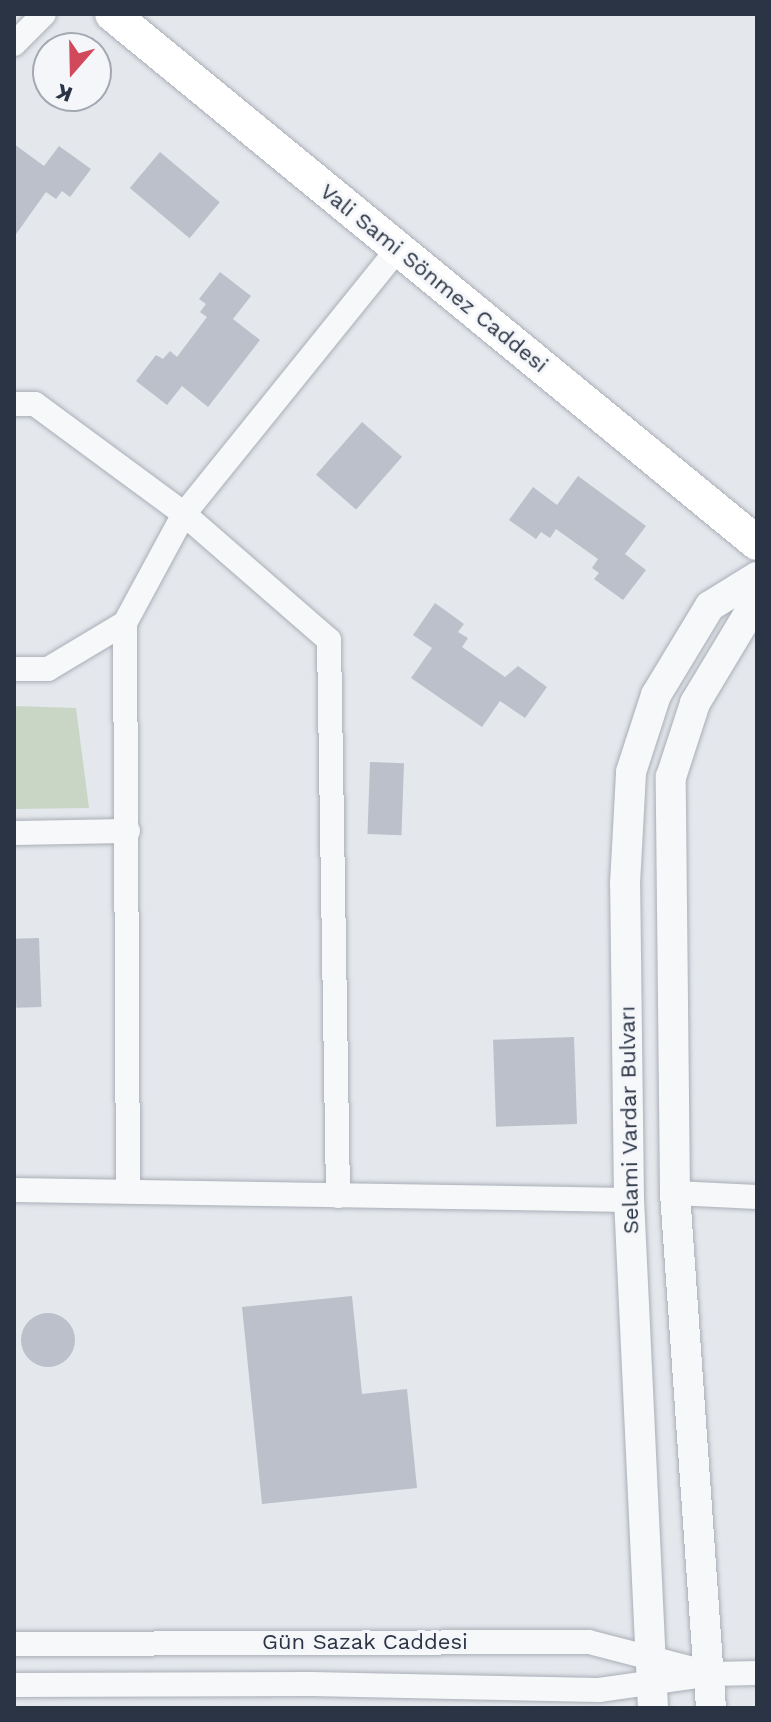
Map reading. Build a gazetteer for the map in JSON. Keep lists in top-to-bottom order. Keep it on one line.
{"streets":{"main road":["Vali Sami Sönmez Caddesi"],"street":["Selami Vardar Bulvarı","Gün Sazak Caddesi"]},"crossings":[["Selami Vardar Bulvarı","Gün Sazak Caddesi"]],"north":"bottom"}
